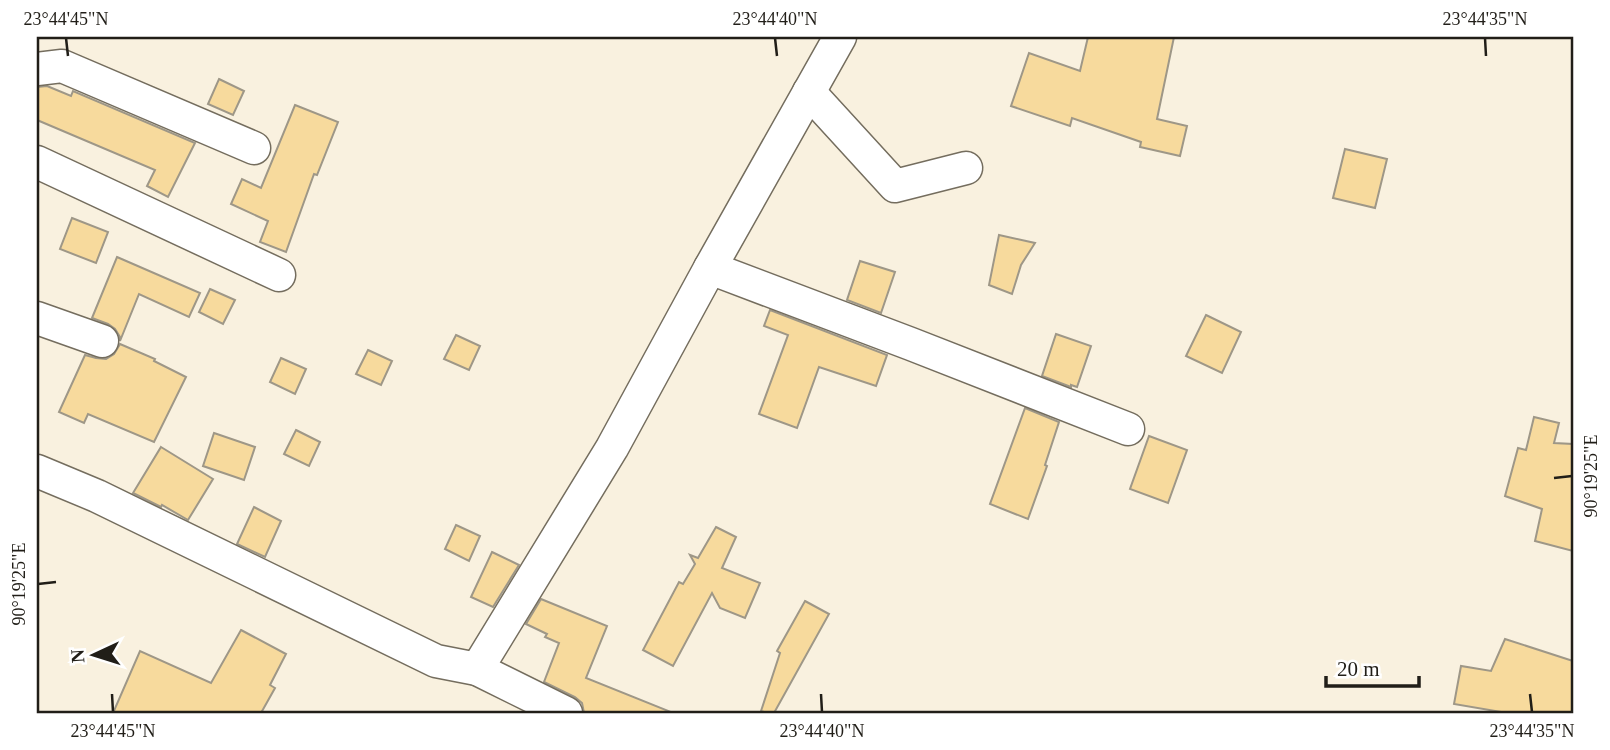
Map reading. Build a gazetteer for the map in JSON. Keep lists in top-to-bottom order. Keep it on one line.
{"scale_bar":"20 m","north":"left","coordinates":["23°44'45\"N","23°44'40\"N","23°44'35\"N","90°19'25\"E"]}
